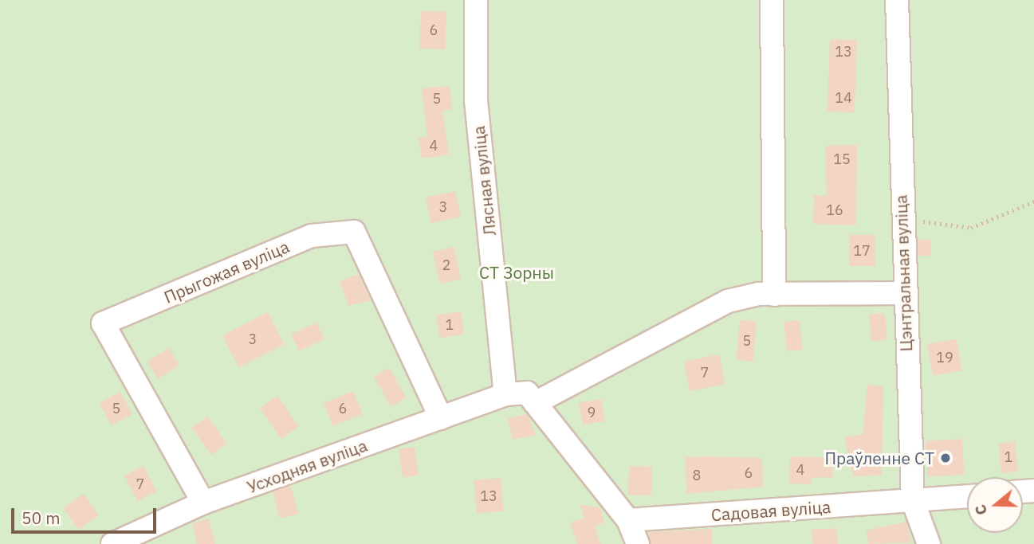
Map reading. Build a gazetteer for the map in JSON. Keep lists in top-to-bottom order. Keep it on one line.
{"streets":{"street":["Лясная вуліца","Прыгожая вуліца","Цэнтральная вуліца","Усходняя вуліца","Садовая вуліца"]},"crossings":[["Лясная вуліца","Усходняя вуліца"],["Прыгожая вуліца","Усходняя вуліца"],["Цэнтральная вуліца","Садовая вуліца"]],"parks":["СТ Зорны"],"places":["Праўленне СТ"],"house_numbers":["6","13","14","5","4","15","3","16","17","2","1","3","5","19","7","5","6","9","1","4","6","8","7","13"],"scale_bar":"50 m","north":"left"}
